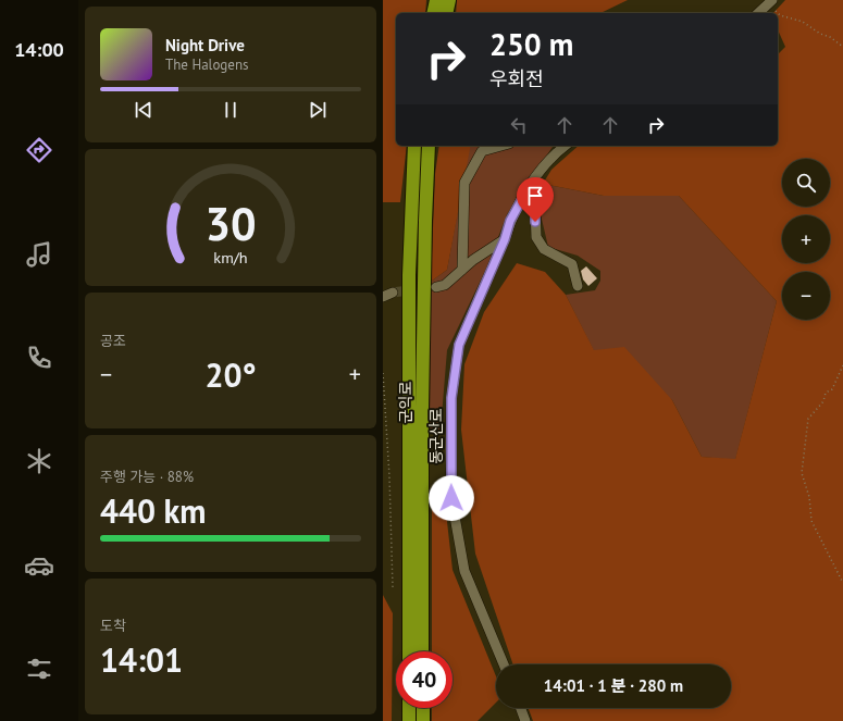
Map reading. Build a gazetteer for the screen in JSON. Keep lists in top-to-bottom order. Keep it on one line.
{"streets":{"highway":["군익로"],"street":["동군산로"]},"page":{"tabs":"14:00","turn":["250 m","우회전"],"song":["Night Drive","The Halogens"],"map_buttons":["+","−"],"tile":["공조",["주행 가능 · 88%","440 km"],["도착","14:01"]],"heat":["−","20°","+"],"limit":"40","trip":"14:01 · 1 분 · 280 m","gauge":["30","km/h"]}}
